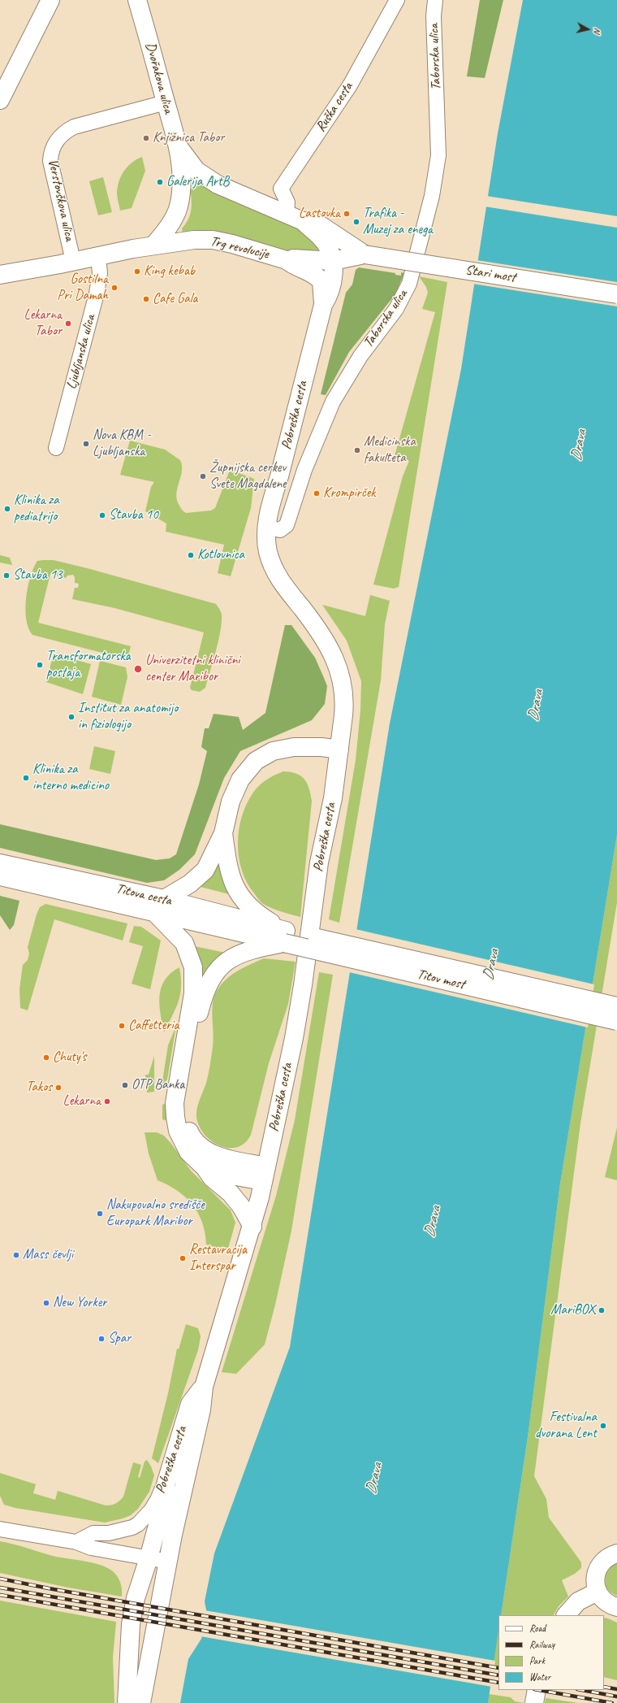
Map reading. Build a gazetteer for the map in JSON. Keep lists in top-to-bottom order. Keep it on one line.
{"streets":{"street":["Taborska ulica","Dvořakova ulica","Ruška cesta","Verstovškova ulica","Trg revolucije","Stari most","Ljubljanska ulica","Pobreška cesta","Titova cesta","Titov most"]},"crossings":[["Taborska ulica","Pobreška cesta"],["Dvořakova ulica","Verstovškova ulica"],["Dvořakova ulica","Trg revolucije"],["Titova cesta","Titov most"]],"water":["Drava"],"places":["Knjižnica Tabor","Galerija ArtB","Lastovka","Trafika - Muzej za enega","King kebab","Gostilna Pri Damah","Cafe Gala","Lekarna Tabor","Nova KBM - Ljubljanska","Medicinska fakulteta","Župnijska cerkev Svete Magdalene","Krompirček","Klinika za pediatrijo","Stavba 10","Kotlovnica","Stavba 13","Transformatorska postaja","Univerzitetni klinični center Maribor","Institut za anatomijo in fiziologijo","Klinika za interno medicino","Caffetteria","Chuty's","OTP Banka","Takos","Lekarna","Nakupovalno središče Europark Maribor","Mass čevlji","Restavracija Interspar","New Yorker","MariBOX","Spar","Festivalna dvorana Lent"],"legend":["Road","Railway","Park","Water"],"north":"right"}
